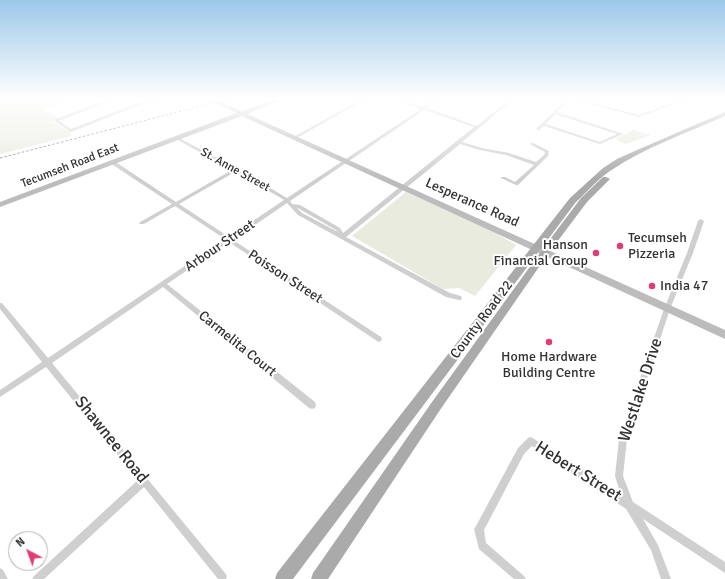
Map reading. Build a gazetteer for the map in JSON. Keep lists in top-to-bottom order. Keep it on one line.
{"streets":{"main road":["Tecumseh Road East","Lesperance Road","County Road 22"],"street":["St. Anne Street","Arbour Street","Poisson Street","Carmelita Court","Westlake Drive","Shawnee Road","Hebert Street"]},"crossings":[["Tecumseh Road East","St. Anne Street"],["Tecumseh Road East","Poisson Street"],["St. Anne Street","Arbour Street"],["Lesperance Road","Arbour Street"],["Lesperance Road","County Road 22"],["Lesperance Road","Westlake Drive"],["Arbour Street","Poisson Street"],["Arbour Street","Carmelita Court"],["Arbour Street","Shawnee Road"],["Westlake Drive","Hebert Street"]],"places":["Tecumseh Pizzeria","Hanson Financial Group","India 47","Home Hardware Building Centre"],"north":"top left"}
